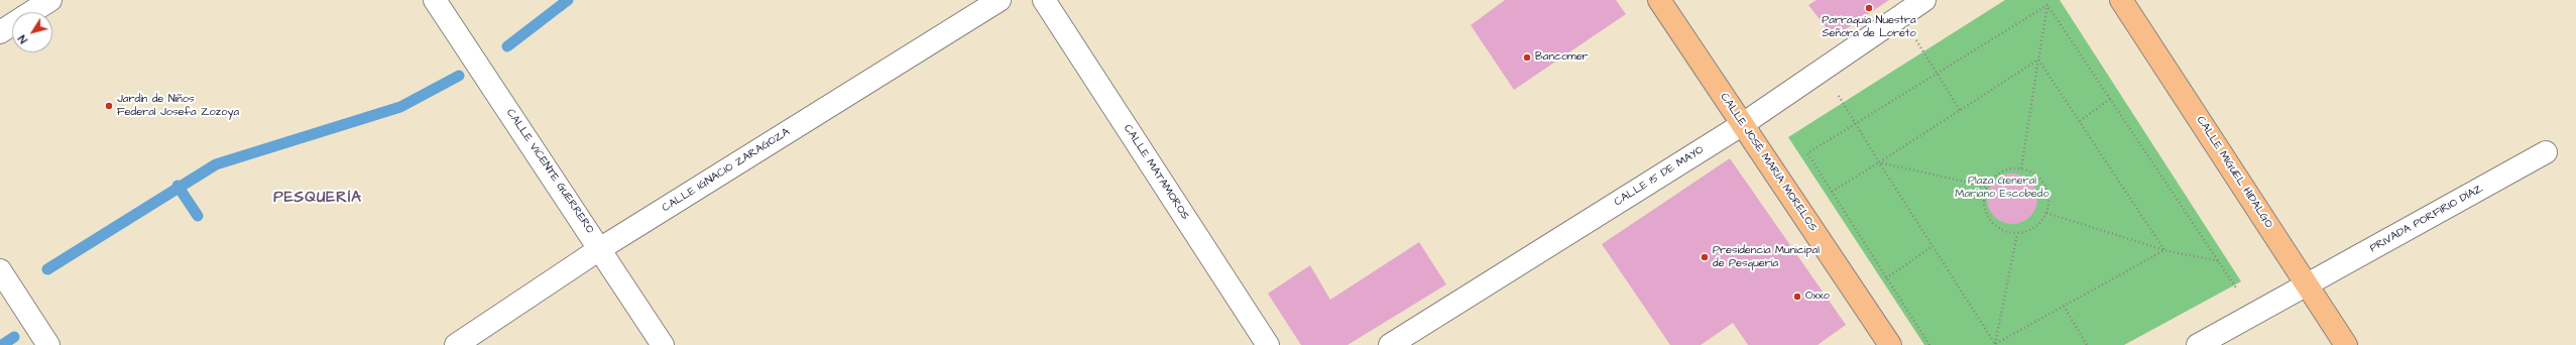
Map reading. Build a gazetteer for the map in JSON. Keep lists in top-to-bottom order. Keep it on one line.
{"streets":{"main road":["CALLE JOSÉ MARÍA MORELOS","CALLE MIGUEL HIDALGO"],"street":["CALLE IGNACIO ZARAGOZA","CALLE VICENTE GUERRERO","CALLE MATAMOROS","CALLE 15 DE MAYO","PRIVADA PORFIRIO DÍAZ"]},"crossings":[["CALLE JOSÉ MARÍA MORELOS","CALLE 15 DE MAYO"],["CALLE IGNACIO ZARAGOZA","CALLE VICENTE GUERRERO"],["CALLE MIGUEL HIDALGO","PRIVADA PORFIRIO DÍAZ"]],"districts":["PESQUERÍA"],"parks":["Plaza General Mariano Escobedo"],"places":["Parraquía Nuestra Señora de Loreto","Bancomer","Jardín de Niños Federal Josefa Zozoya","Presidencia Municipal de Pesquería","Oxxo"],"north":"bottom left"}
